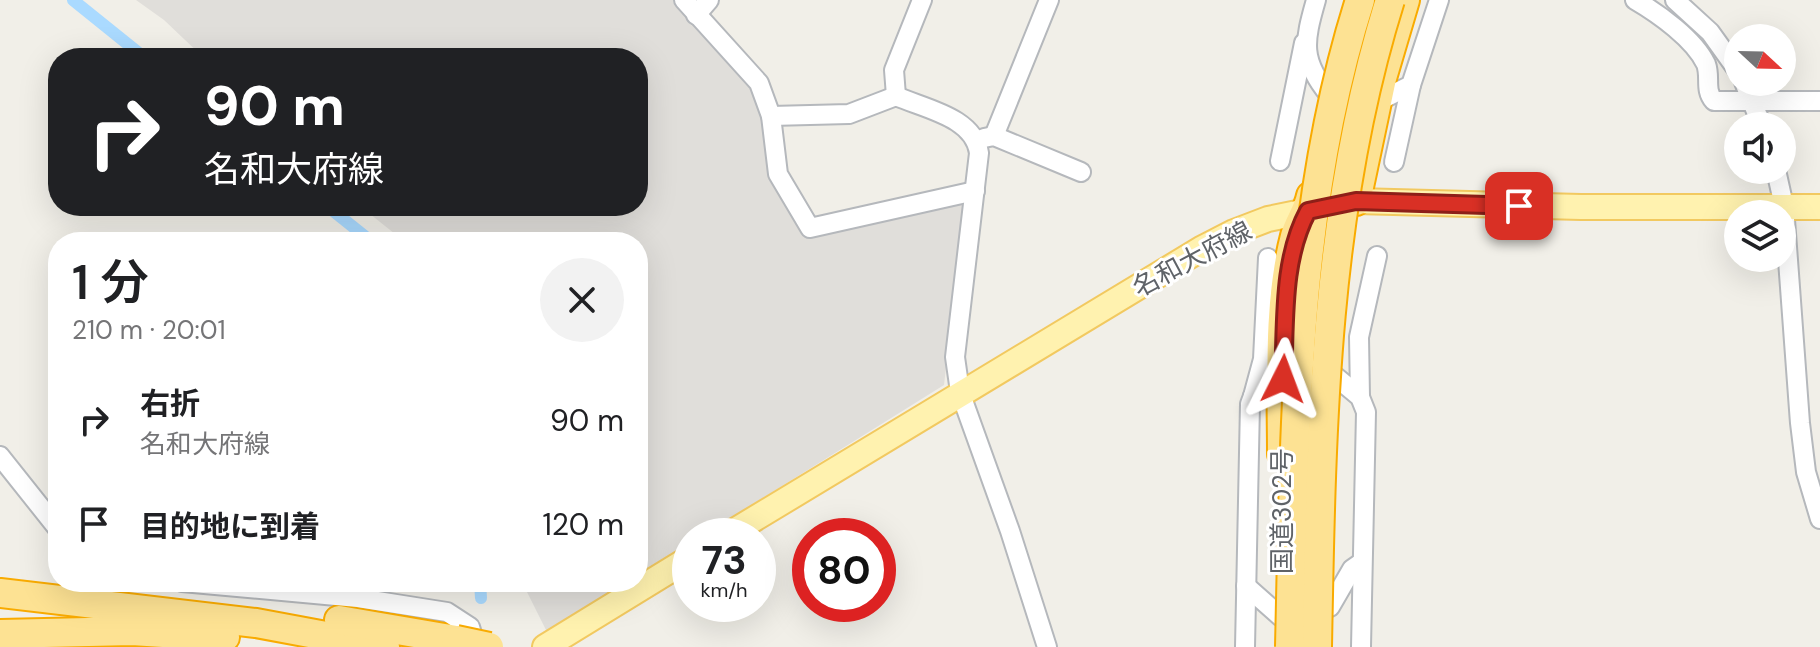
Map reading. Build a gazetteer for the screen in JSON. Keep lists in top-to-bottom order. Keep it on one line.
{"streets":{"highway":["国道302号"],"main road":["名和大府線"]},"crossings":[["名和大府線","国道302号"]],"north":"right","page":{"turn":["90 m","名和大府線"],"heading":["1 分","210 m · 20:01"],"list":[{"name":"右折","note":"名和大府線","value":"90 m"},{"name":"目的地に到着","value":"120 m"}],"speed":"73 km/h","limit":"80"}}
